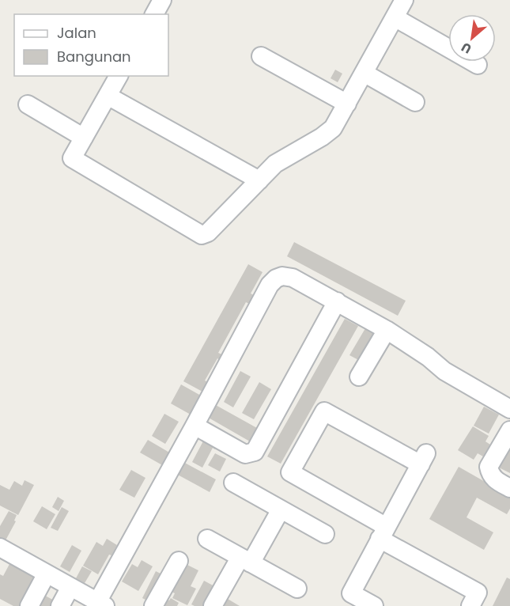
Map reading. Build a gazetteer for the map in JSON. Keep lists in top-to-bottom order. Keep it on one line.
{"legend":["Jalan","Bangunan"],"north":"bottom left"}
